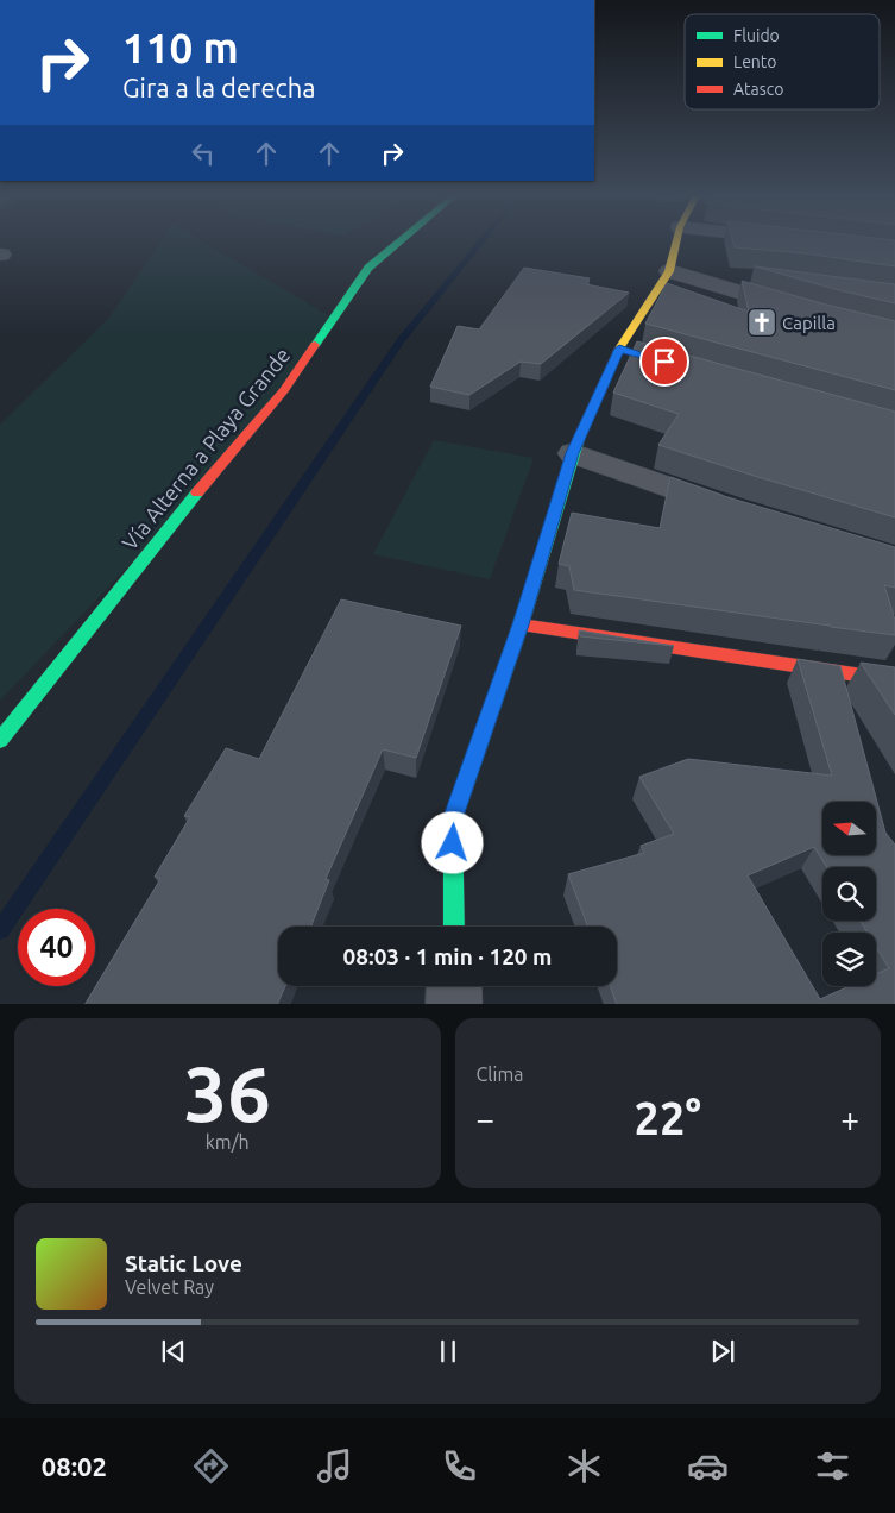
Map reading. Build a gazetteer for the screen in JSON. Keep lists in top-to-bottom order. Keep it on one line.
{"streets":{"street":["Vía Alterna a Playa Grande"]},"places":{"church":["Capilla"]},"legend":["Fluido","Lento","Atasco"],"north":"left","page":{"turn":["110 m","Gira a la derecha"],"limit":"40","trip":"08:03 · 1 min · 120 m","tile":[["36","km/h"],"Clima"],"heat":["−","22°","+"],"song":["Static Love","Velvet Ray"],"tabs":"08:02"}}
